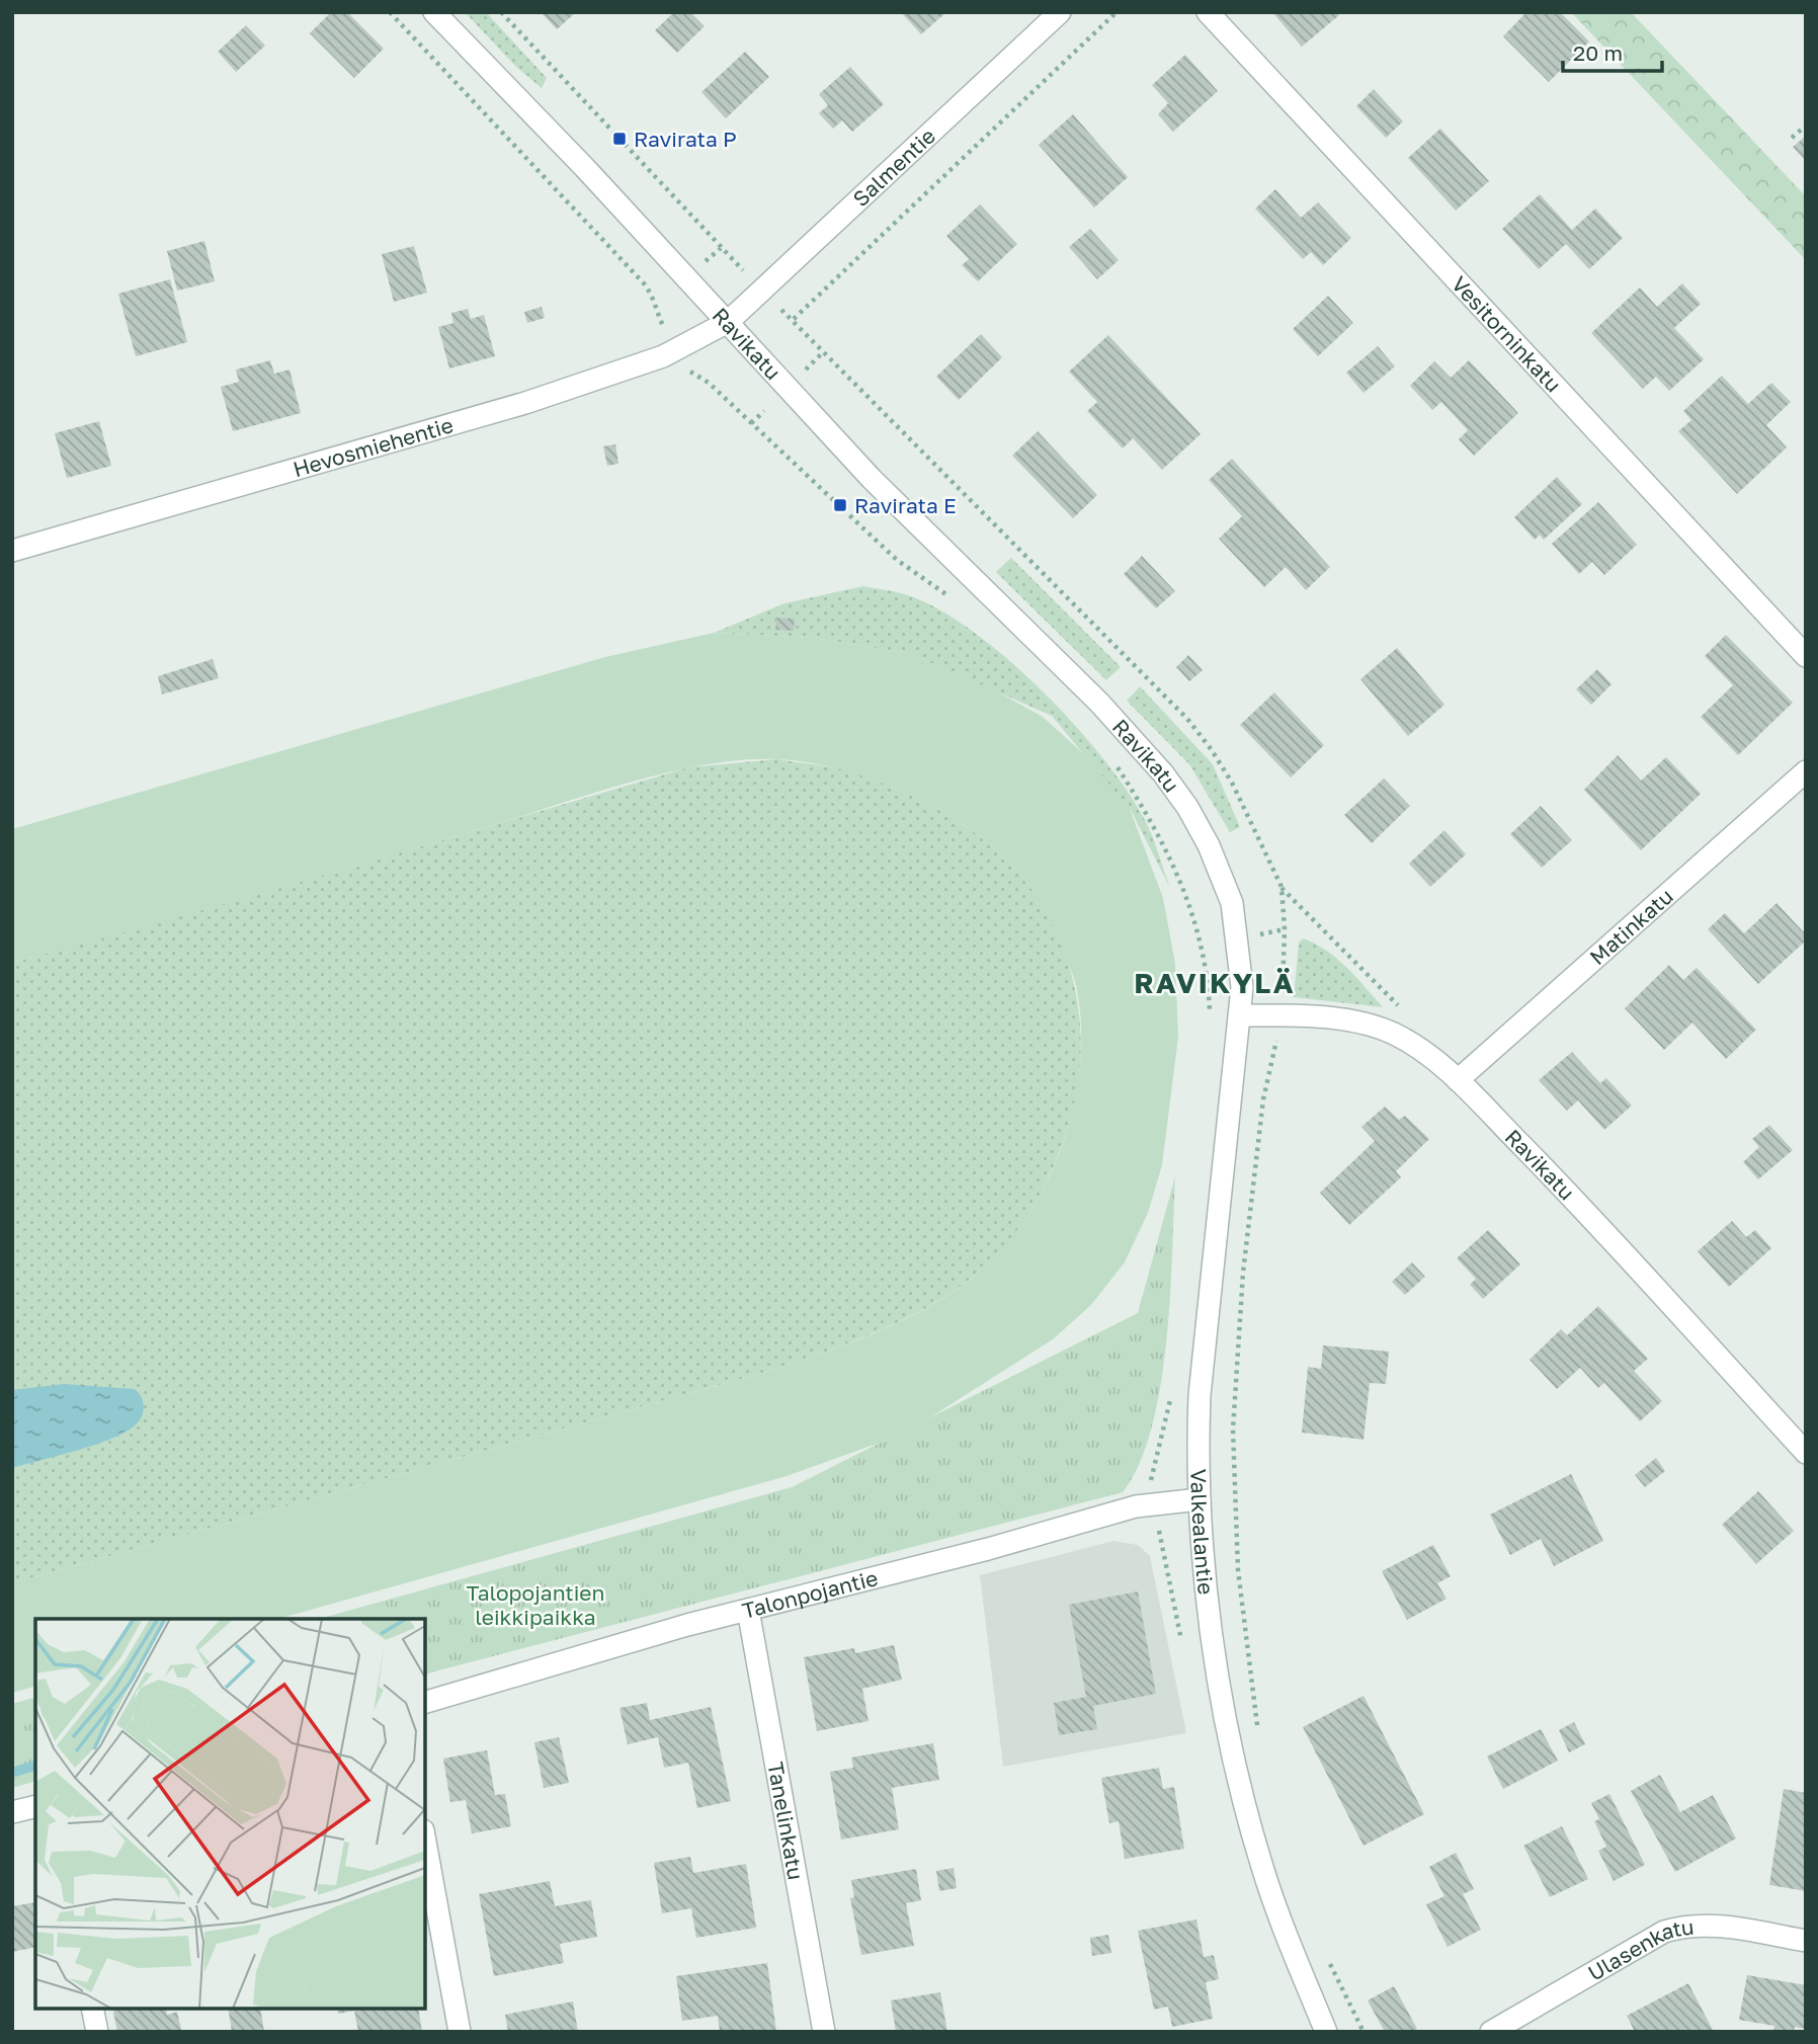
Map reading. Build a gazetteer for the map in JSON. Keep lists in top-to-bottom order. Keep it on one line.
{"streets":{"street":["Salmentie","Vesitorninkatu","Ravikatu","Hevosmiehentie","Matinkatu","Valkealantie","Talonpojantie","Tanelinkatu","Ulasenkatu"]},"crossings":[["Salmentie","Ravikatu"],["Salmentie","Hevosmiehentie"],["Ravikatu","Hevosmiehentie"],["Ravikatu","Matinkatu"],["Ravikatu","Valkealantie"],["Valkealantie","Talonpojantie"],["Talonpojantie","Tanelinkatu"]],"districts":["RAVIKYLÄ"],"parks":["Talopojantien leikkipaikka"],"places":{"transit":["Ravirata P","Ravirata E"]},"scale_bar":"20 m"}
